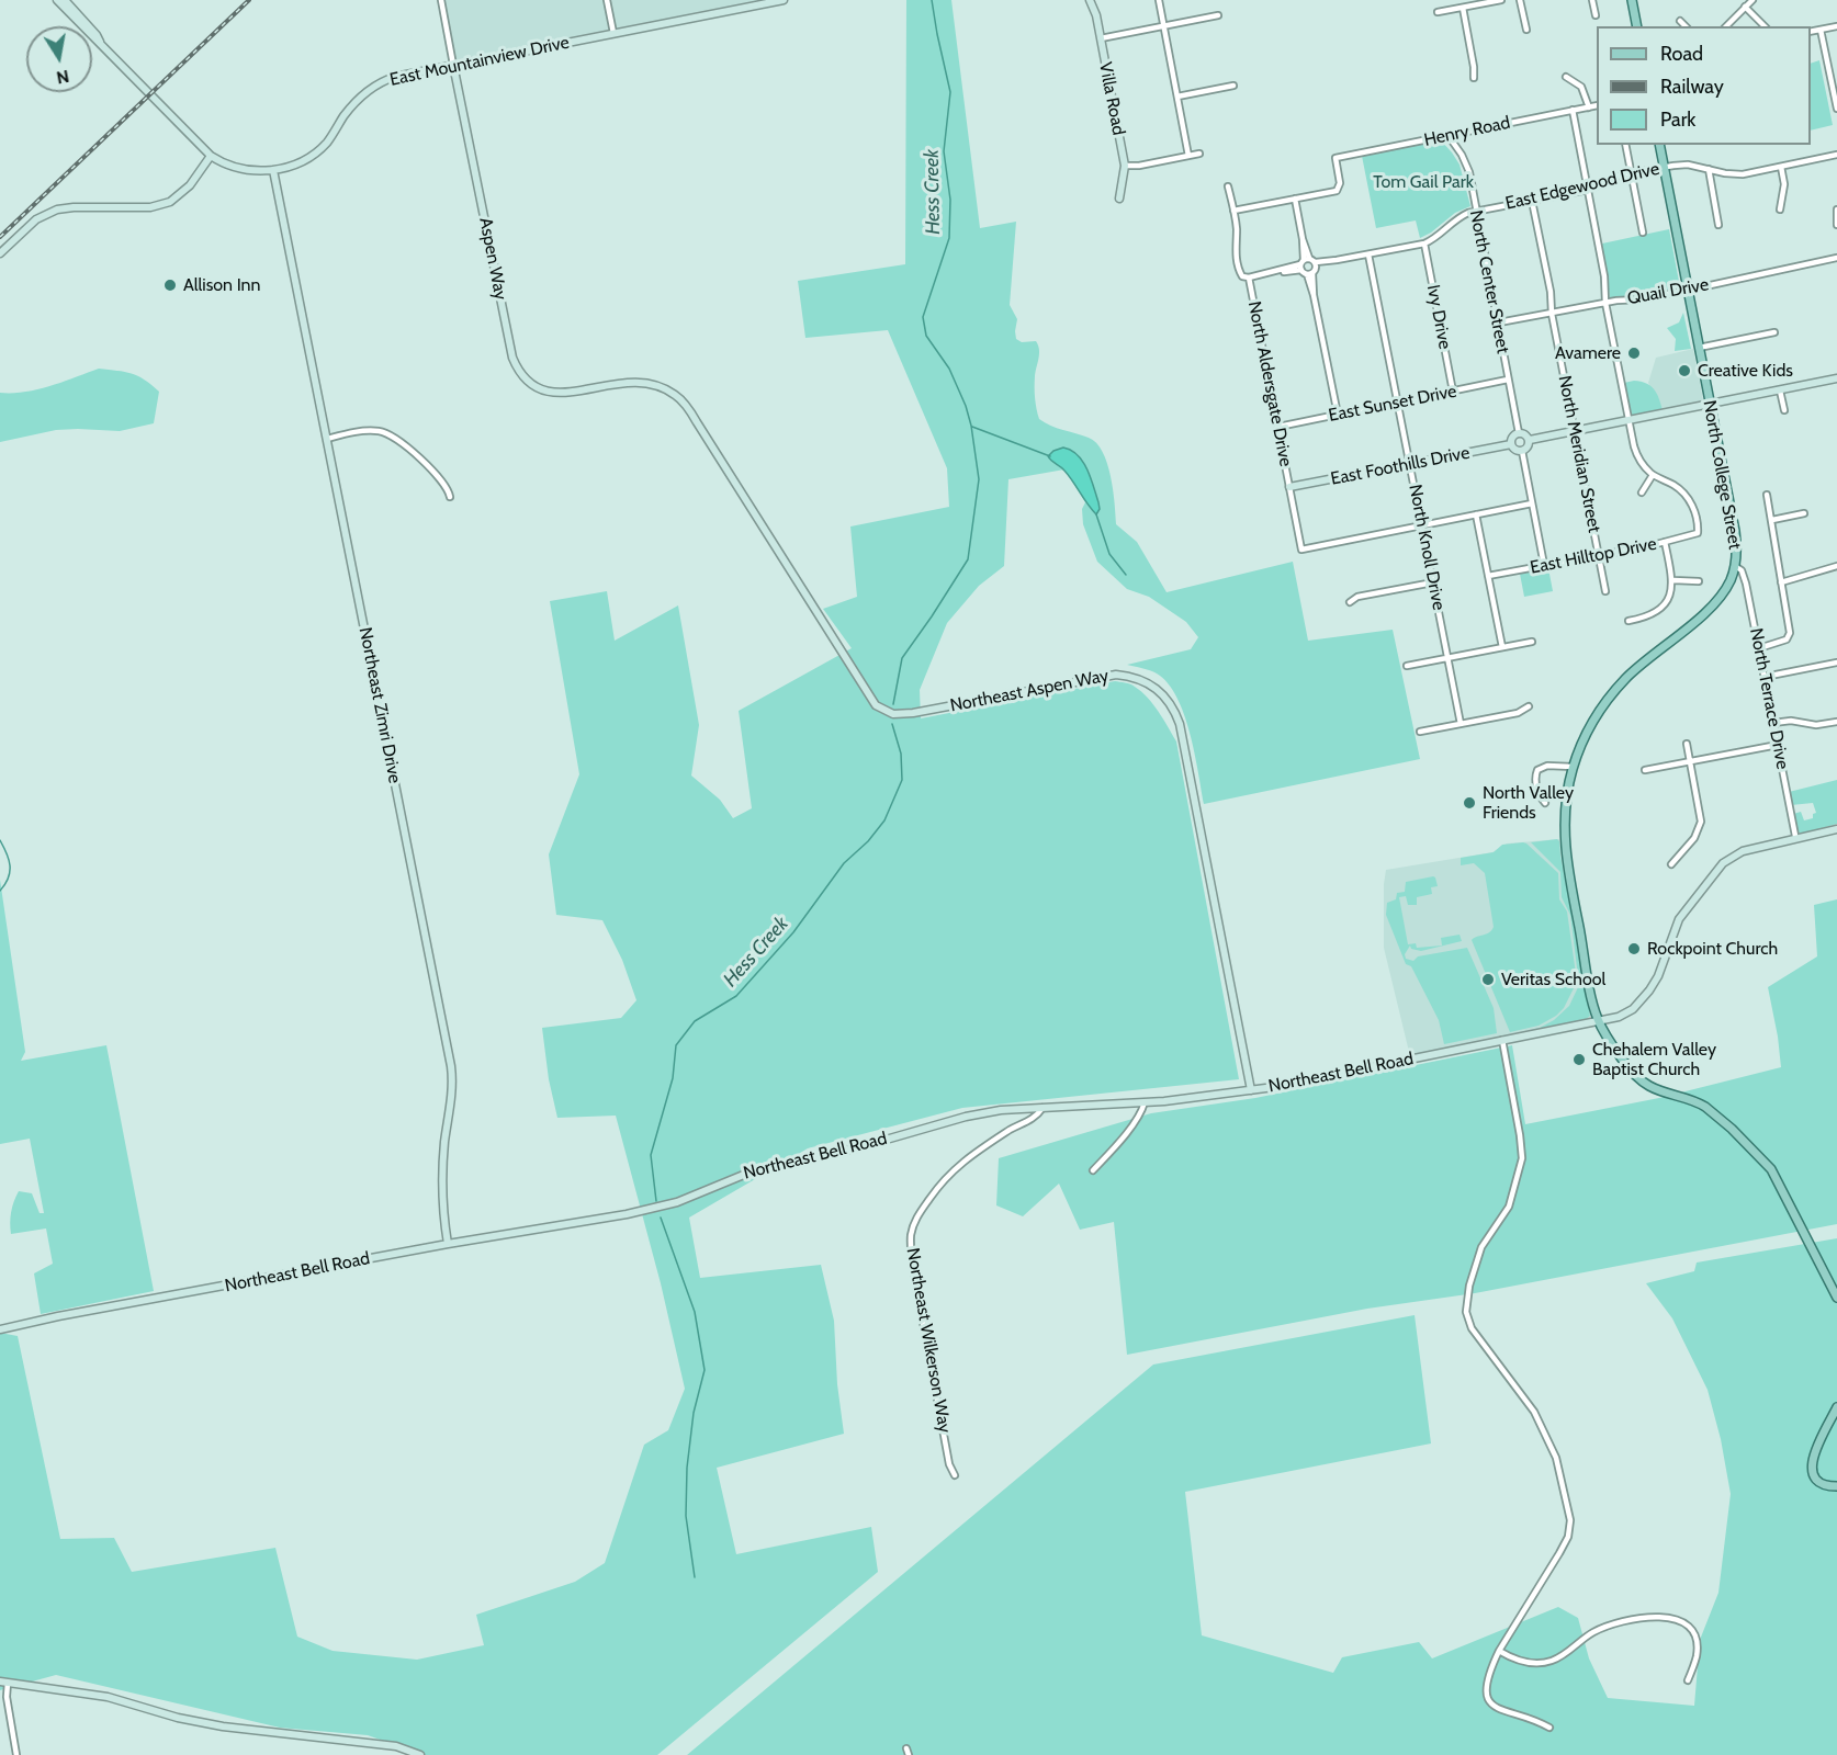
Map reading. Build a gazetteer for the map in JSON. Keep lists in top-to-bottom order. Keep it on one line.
{"streets":{"main road":["North College Street"],"street":["East Mountainview Drive","Villa Road","Henry Road","East Edgewood Drive","Aspen Way","North Center Street","Quail Drive","Ivy Drive","North Aldersgate Drive","East Sunset Drive","North Meridian Street","East Foothills Drive","North Knoll Drive","East Hilltop Drive","Northeast Aspen Way","North Terrace Drive","Northeast Zimri Drive","Northeast Bell Road","Northeast Wilkerson Way"]},"crossings":[["East Mountainview Drive","Aspen Way"],["East Mountainview Drive","Northeast Zimri Drive"],["Henry Road","North Center Street"],["East Edgewood Drive","North Center Street"],["East Edgewood Drive","Ivy Drive"],["East Edgewood Drive","North Aldersgate Drive"],["East Edgewood Drive","North Meridian Street"],["East Edgewood Drive","North College Street"],["East Edgewood Drive","North Knoll Drive"],["Aspen Way","Northeast Aspen Way"],["North Center Street","Quail Drive"],["North Center Street","East Sunset Drive"],["North Center Street","East Foothills Drive"],["Quail Drive","North Meridian Street"],["Quail Drive","North College Street"],["Ivy Drive","East Sunset Drive"],["North Aldersgate Drive","East Sunset Drive"],["North Aldersgate Drive","East Foothills Drive"],["North Aldersgate Drive","North Knoll Drive"],["East Sunset Drive","North Knoll Drive"],["North Meridian Street","East Hilltop Drive"],["East Foothills Drive","North Knoll Drive"],["North College Street","North Terrace Drive"],["North College Street","Northeast Bell Road"],["Northeast Aspen Way","Northeast Bell Road"],["Northeast Zimri Drive","Northeast Bell Road"],["Northeast Bell Road","Northeast Wilkerson Way"]],"water":["Hess Creek"],"parks":["Tom Gail Park"],"places":["Allison Inn","Avamere","Creative Kids","North Valley Friends","Rockpoint Church","Veritas School","Chehalem Valley Baptist Church"],"legend":["Road","Railway","Park"],"north":"bottom"}
